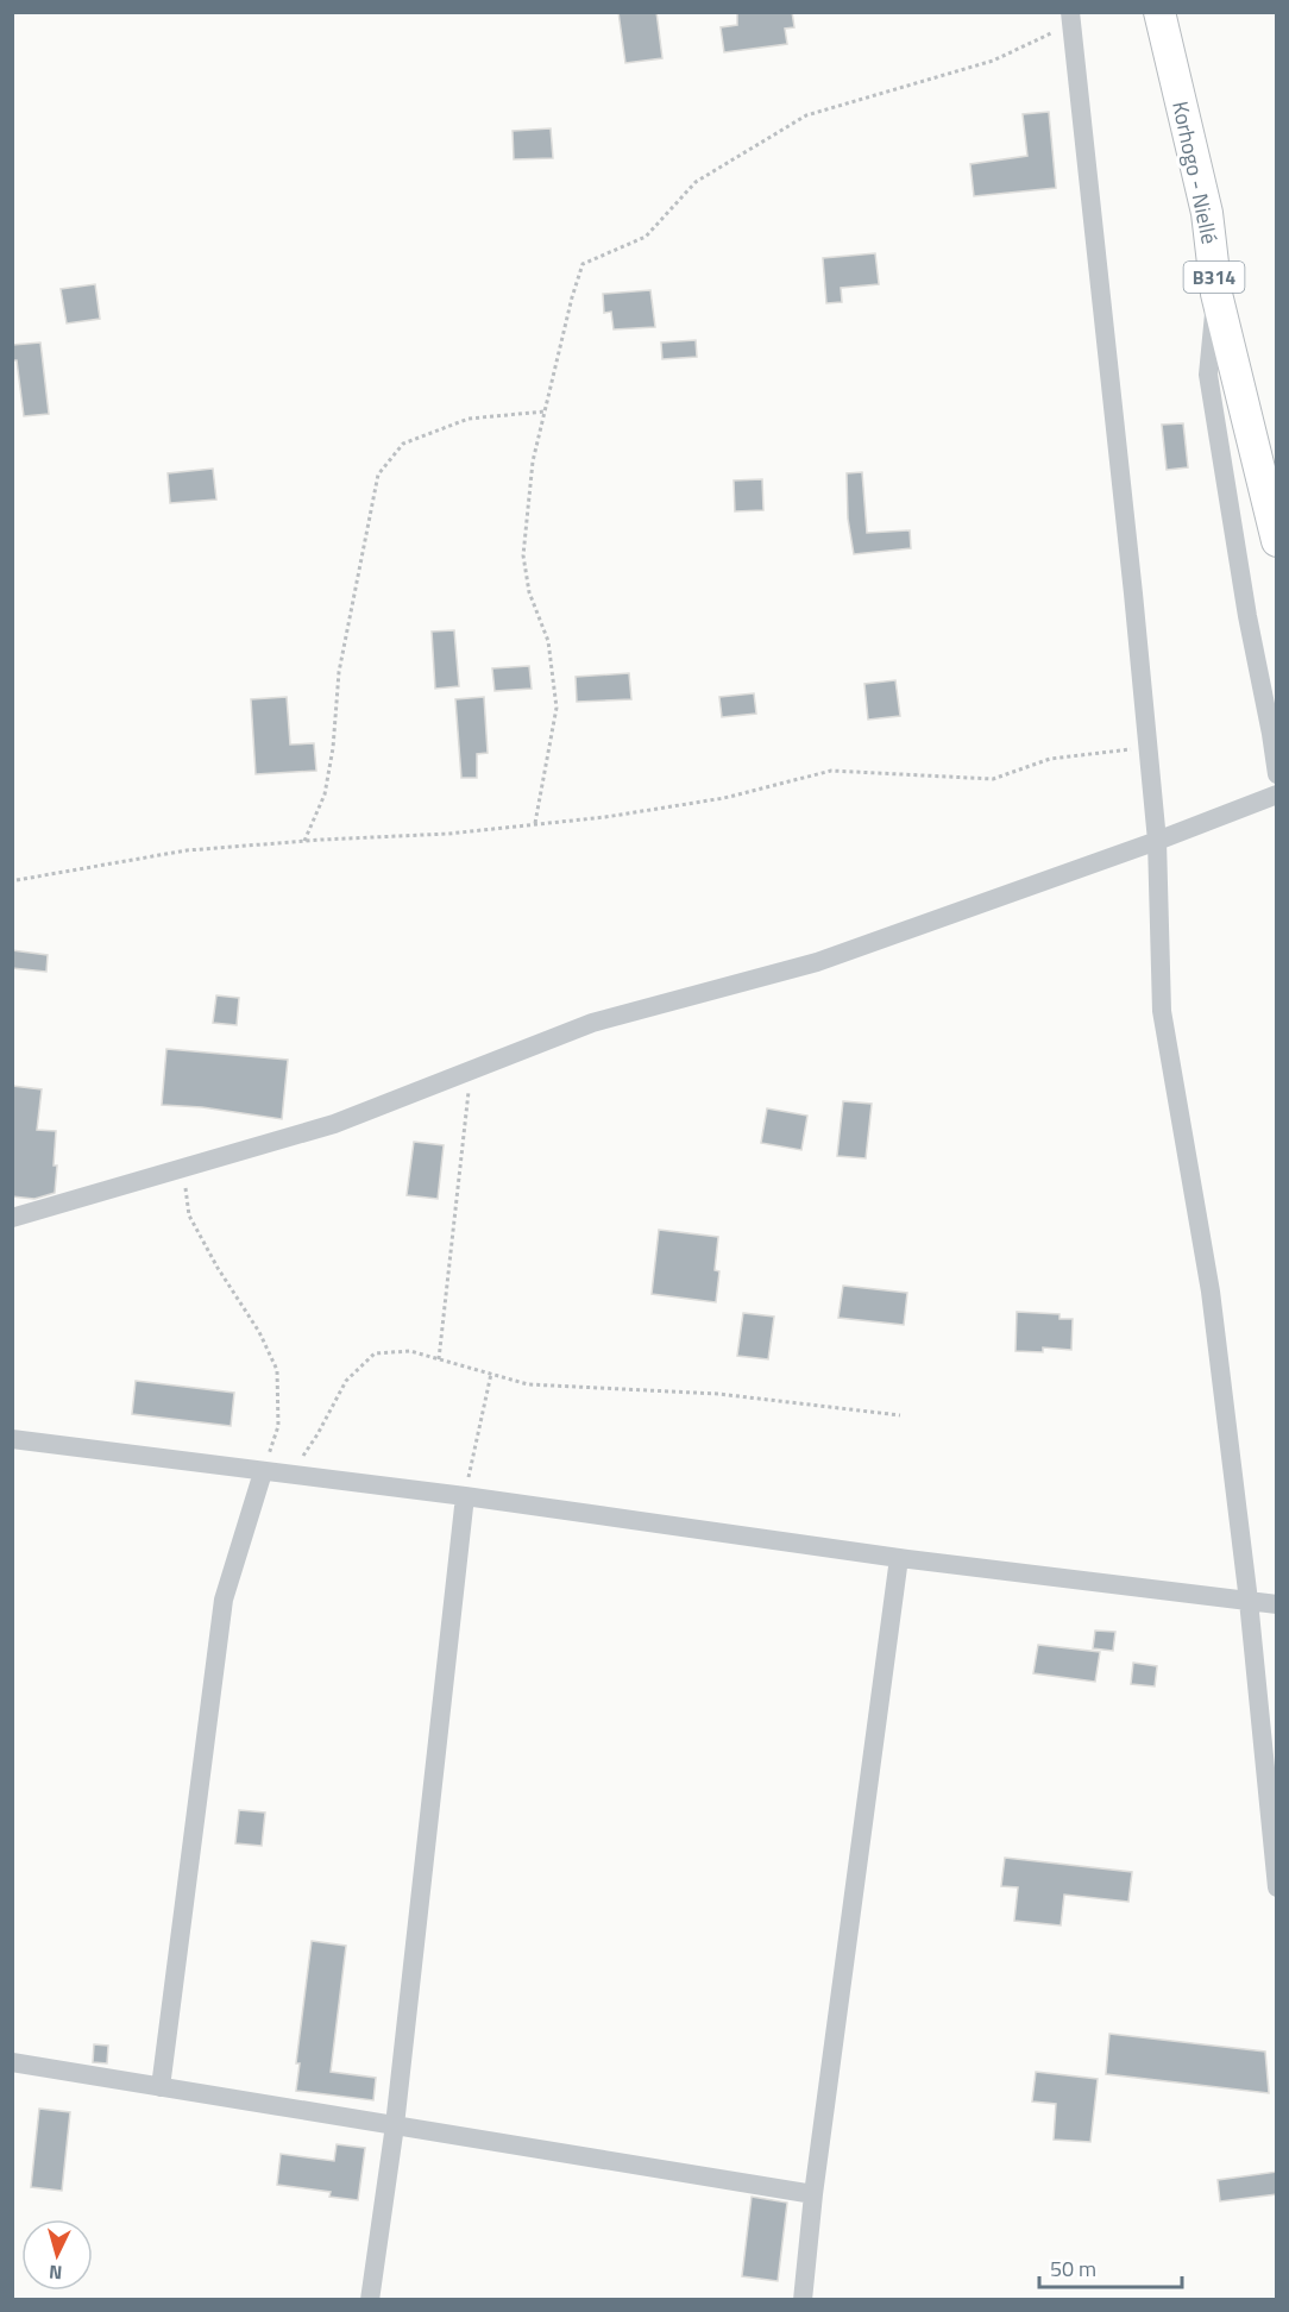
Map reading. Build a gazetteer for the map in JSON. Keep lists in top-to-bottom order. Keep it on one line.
{"streets":{"main road":["Korhogo - Niellé","B314"]},"scale_bar":"50 m","north":"bottom"}
